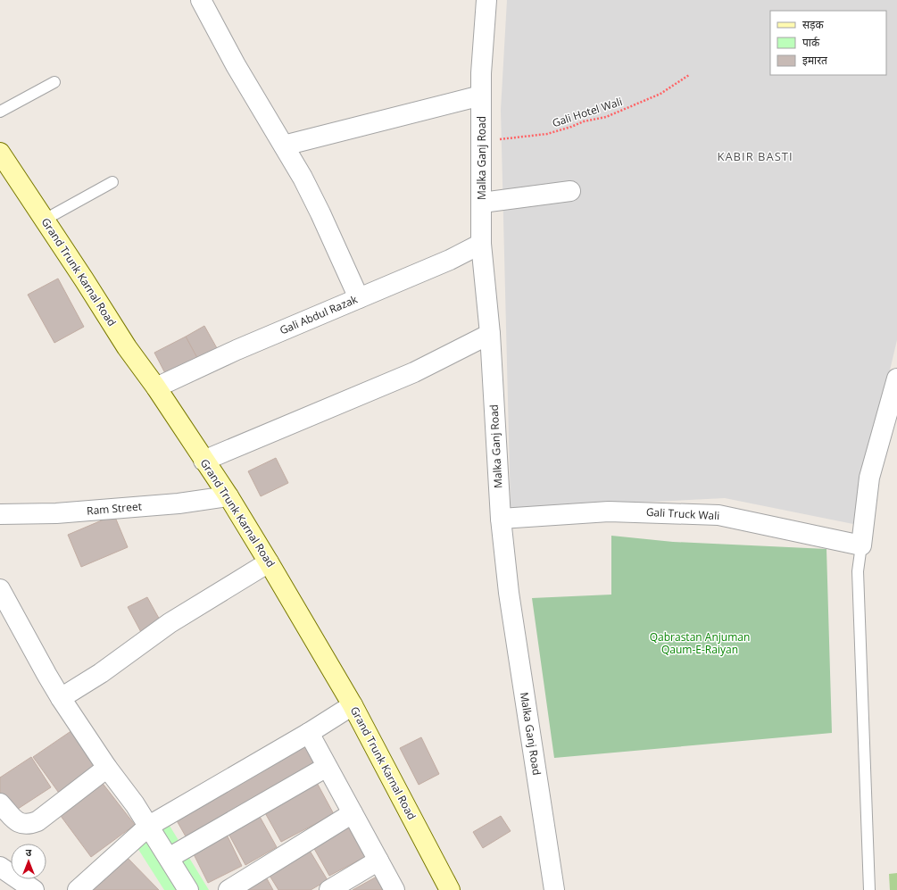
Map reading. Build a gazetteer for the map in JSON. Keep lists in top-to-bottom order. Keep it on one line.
{"streets":{"main road":["Grand Trunk Karnal Road"],"street":["Malka Ganj Road","Gali Abdul Razak","Ram Street","Gali Truck Wali"],"path":["Gali Hotel Wali"]},"crossings":[["Gali Hotel Wali","Malka Ganj Road"],["Malka Ganj Road","Gali Abdul Razak"],["Malka Ganj Road","Gali Truck Wali"],["Grand Trunk Karnal Road","Gali Abdul Razak"],["Grand Trunk Karnal Road","Ram Street"]],"districts":["KABIR BASTI"],"parks":["Qabrastan Anjuman Qaum-E-Raiyan"],"legend":["सड़क","पार्क","इमारत"],"north":"top"}
